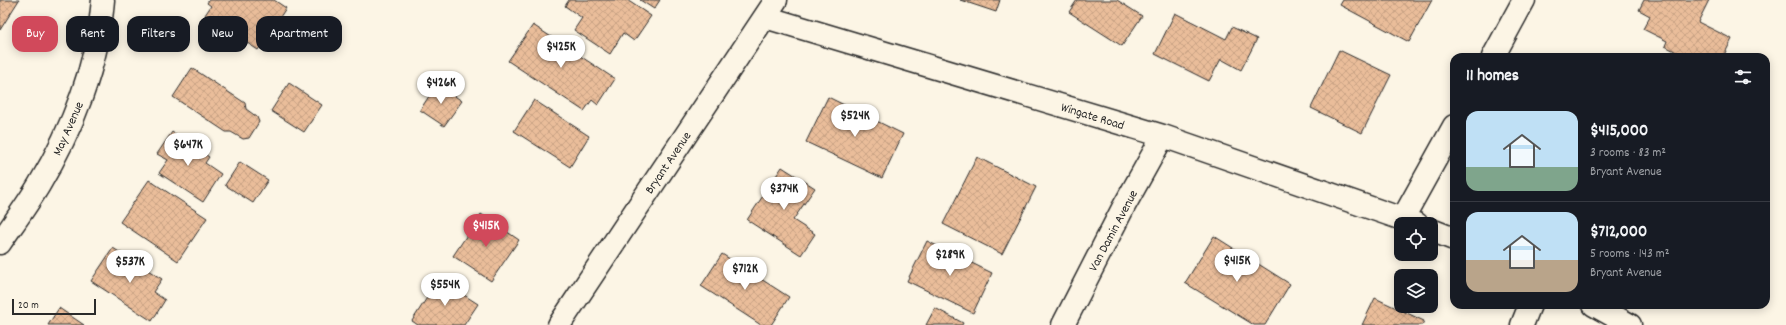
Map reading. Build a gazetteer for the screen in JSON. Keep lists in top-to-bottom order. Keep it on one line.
{"streets":{"street":["Wingate Road","May Avenue","Bryant Avenue","Van Damin Avenue"]},"crossings":[["Wingate Road","Bryant Avenue"],["Wingate Road","Van Damin Avenue"]],"scale_bar":"20 m","page":{"chip":["Buy","Rent","Filters","New","Apartment"],"price":["$425K","$426K","$524K","$647K","$374K","$415K","$289K","$415K","$537K","$712K","$554K"],"heading":"11 homes","list":[{"name":"$415,000","note":"3 rooms · 83 m² · Bryant Avenue"},{"name":"$712,000","note":"5 rooms · 143 m² · Bryant Avenue"}],"scale":"20 m"}}
